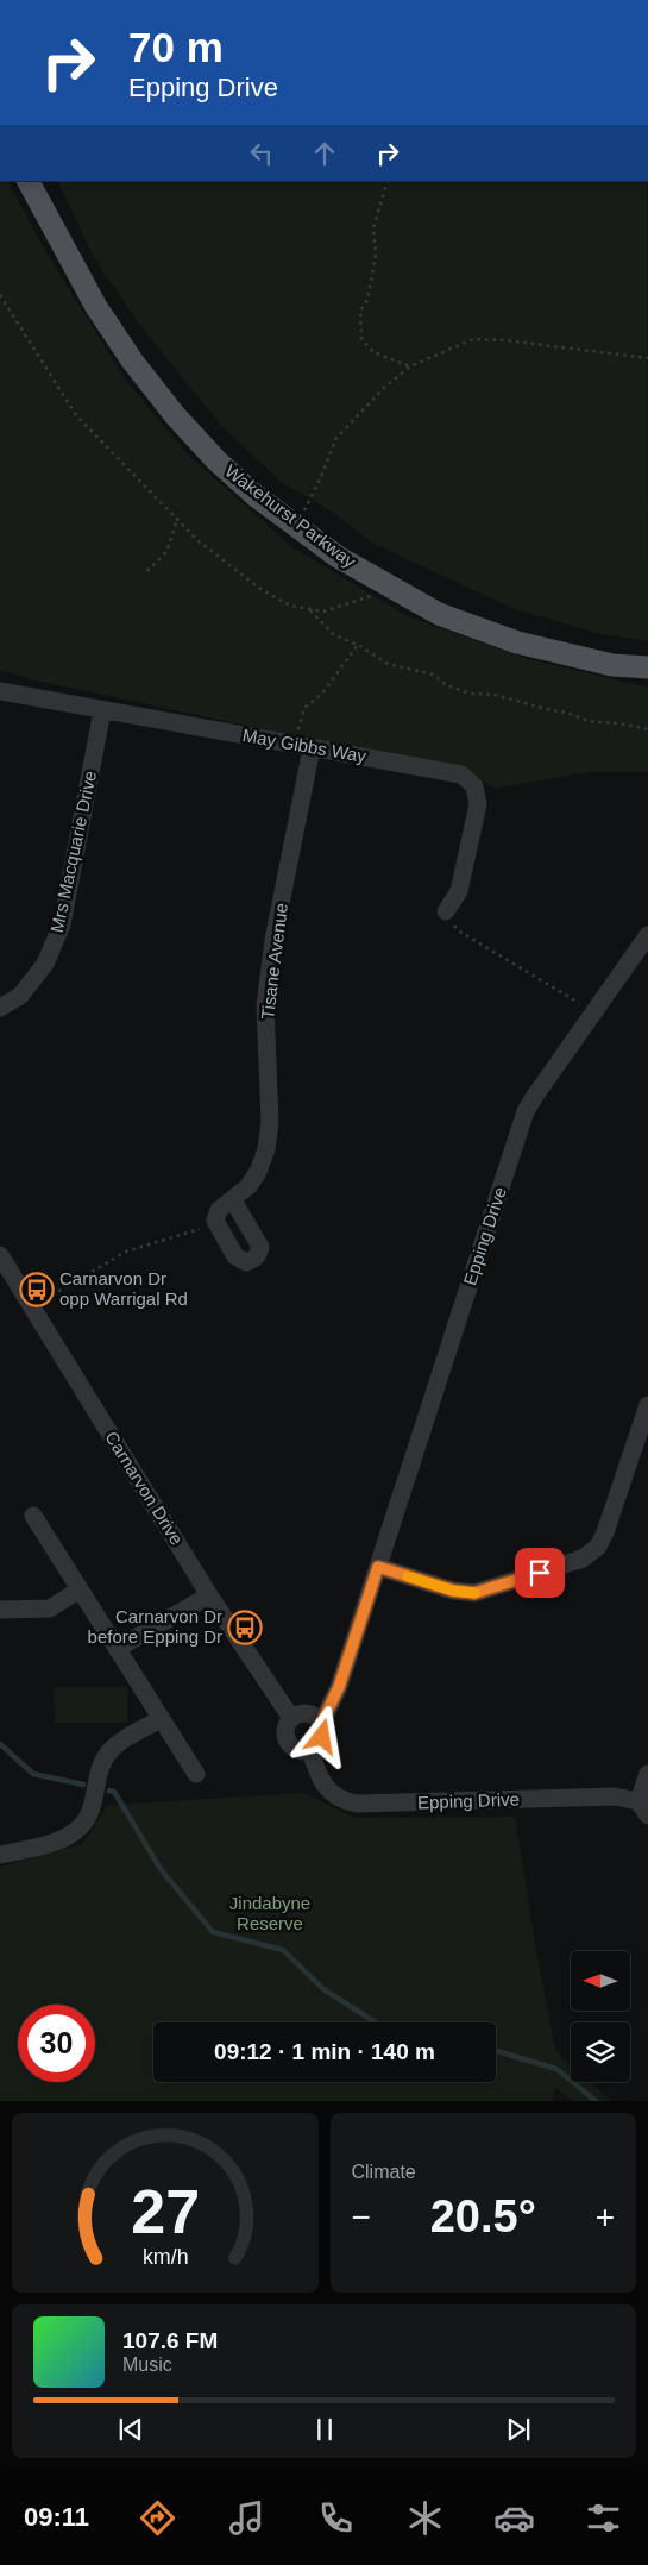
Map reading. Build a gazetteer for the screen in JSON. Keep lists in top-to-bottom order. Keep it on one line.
{"streets":{"main road":["Wakehurst Parkway"],"street":["May Gibbs Way","Mrs Macquarie Drive","Tisane Avenue","Epping Drive","Carnarvon Drive"]},"crossings":[["May Gibbs Way","Mrs Macquarie Drive"],["May Gibbs Way","Tisane Avenue"],["Epping Drive","Carnarvon Drive"]],"parks":["Jindabyne Reserve"],"places":{"bus stop":["Carnarvon Dr opp Warrigal Rd","Carnarvon Dr before Epping Dr"]},"north":"left","page":{"turn":["70 m","Epping Drive"],"limit":"30","trip":"09:12 · 1 min · 140 m","tile":"Climate","heat":["−","20.5°","+"],"song":["107.6 FM","Music"],"tabs":"09:11","gauge":["27","km/h"]}}
